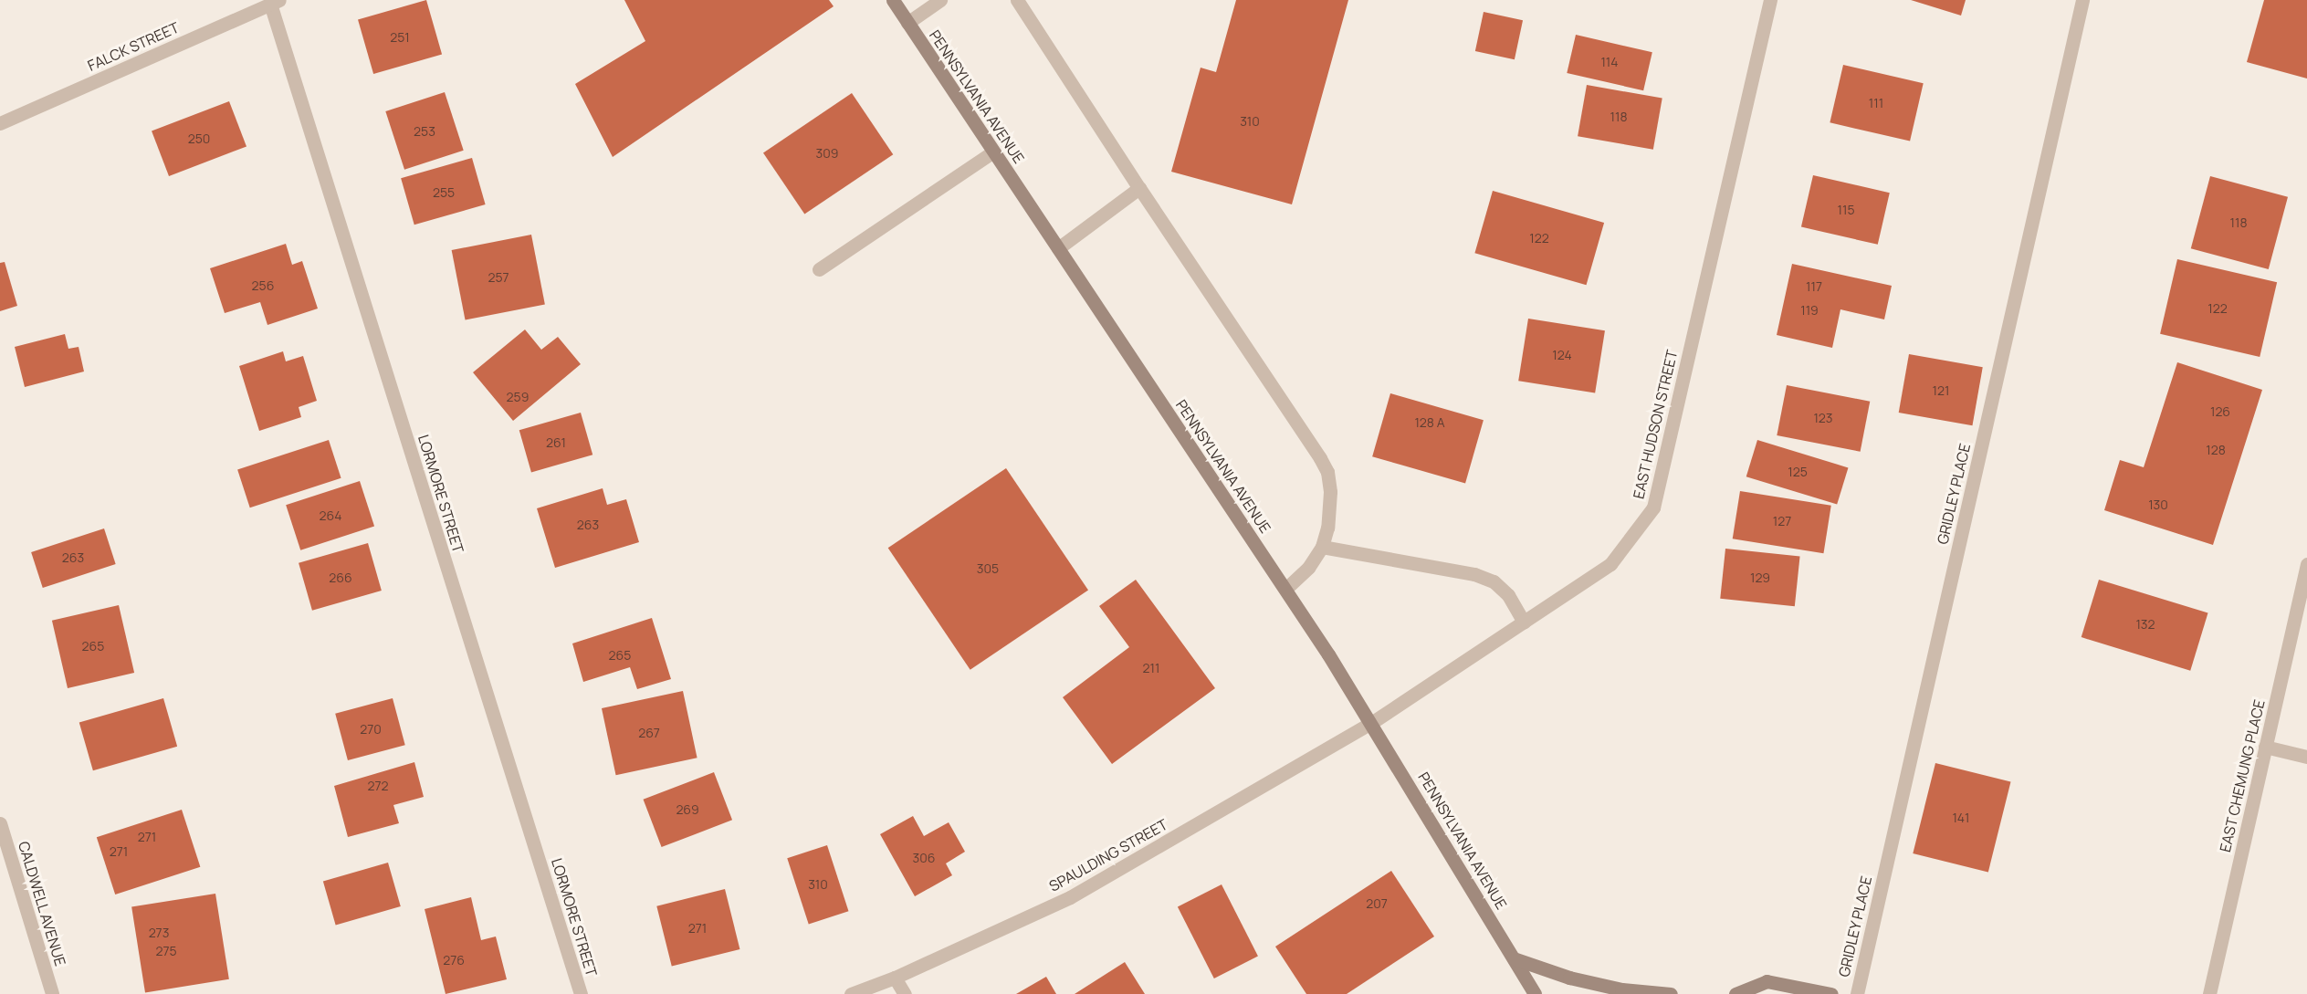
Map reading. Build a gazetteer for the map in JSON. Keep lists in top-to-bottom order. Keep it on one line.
{"streets":{"main road":["PENNSYLVANIA AVENUE"],"street":["FALCK STREET","EAST HUDSON STREET","LORMORE STREET","GRIDLEY PLACE","EAST CHEMUNG PLACE","SPAULDING STREET","CALDWELL AVENUE"]},"crossings":[["FALCK STREET","LORMORE STREET"],["PENNSYLVANIA AVENUE","EAST HUDSON STREET"],["PENNSYLVANIA AVENUE","SPAULDING STREET"],["EAST HUDSON STREET","SPAULDING STREET"]],"house_numbers":["251","114","111","118","310","253","250","309","255","115","118","122","257","256","117","122","119","124","121","259","126","123","128 A","261","128","125","130","264","127","263","263","305","266","129","132","265","265","211","270","267","272","269","141","271","271","306","310","207","271","273","275","276"]}
